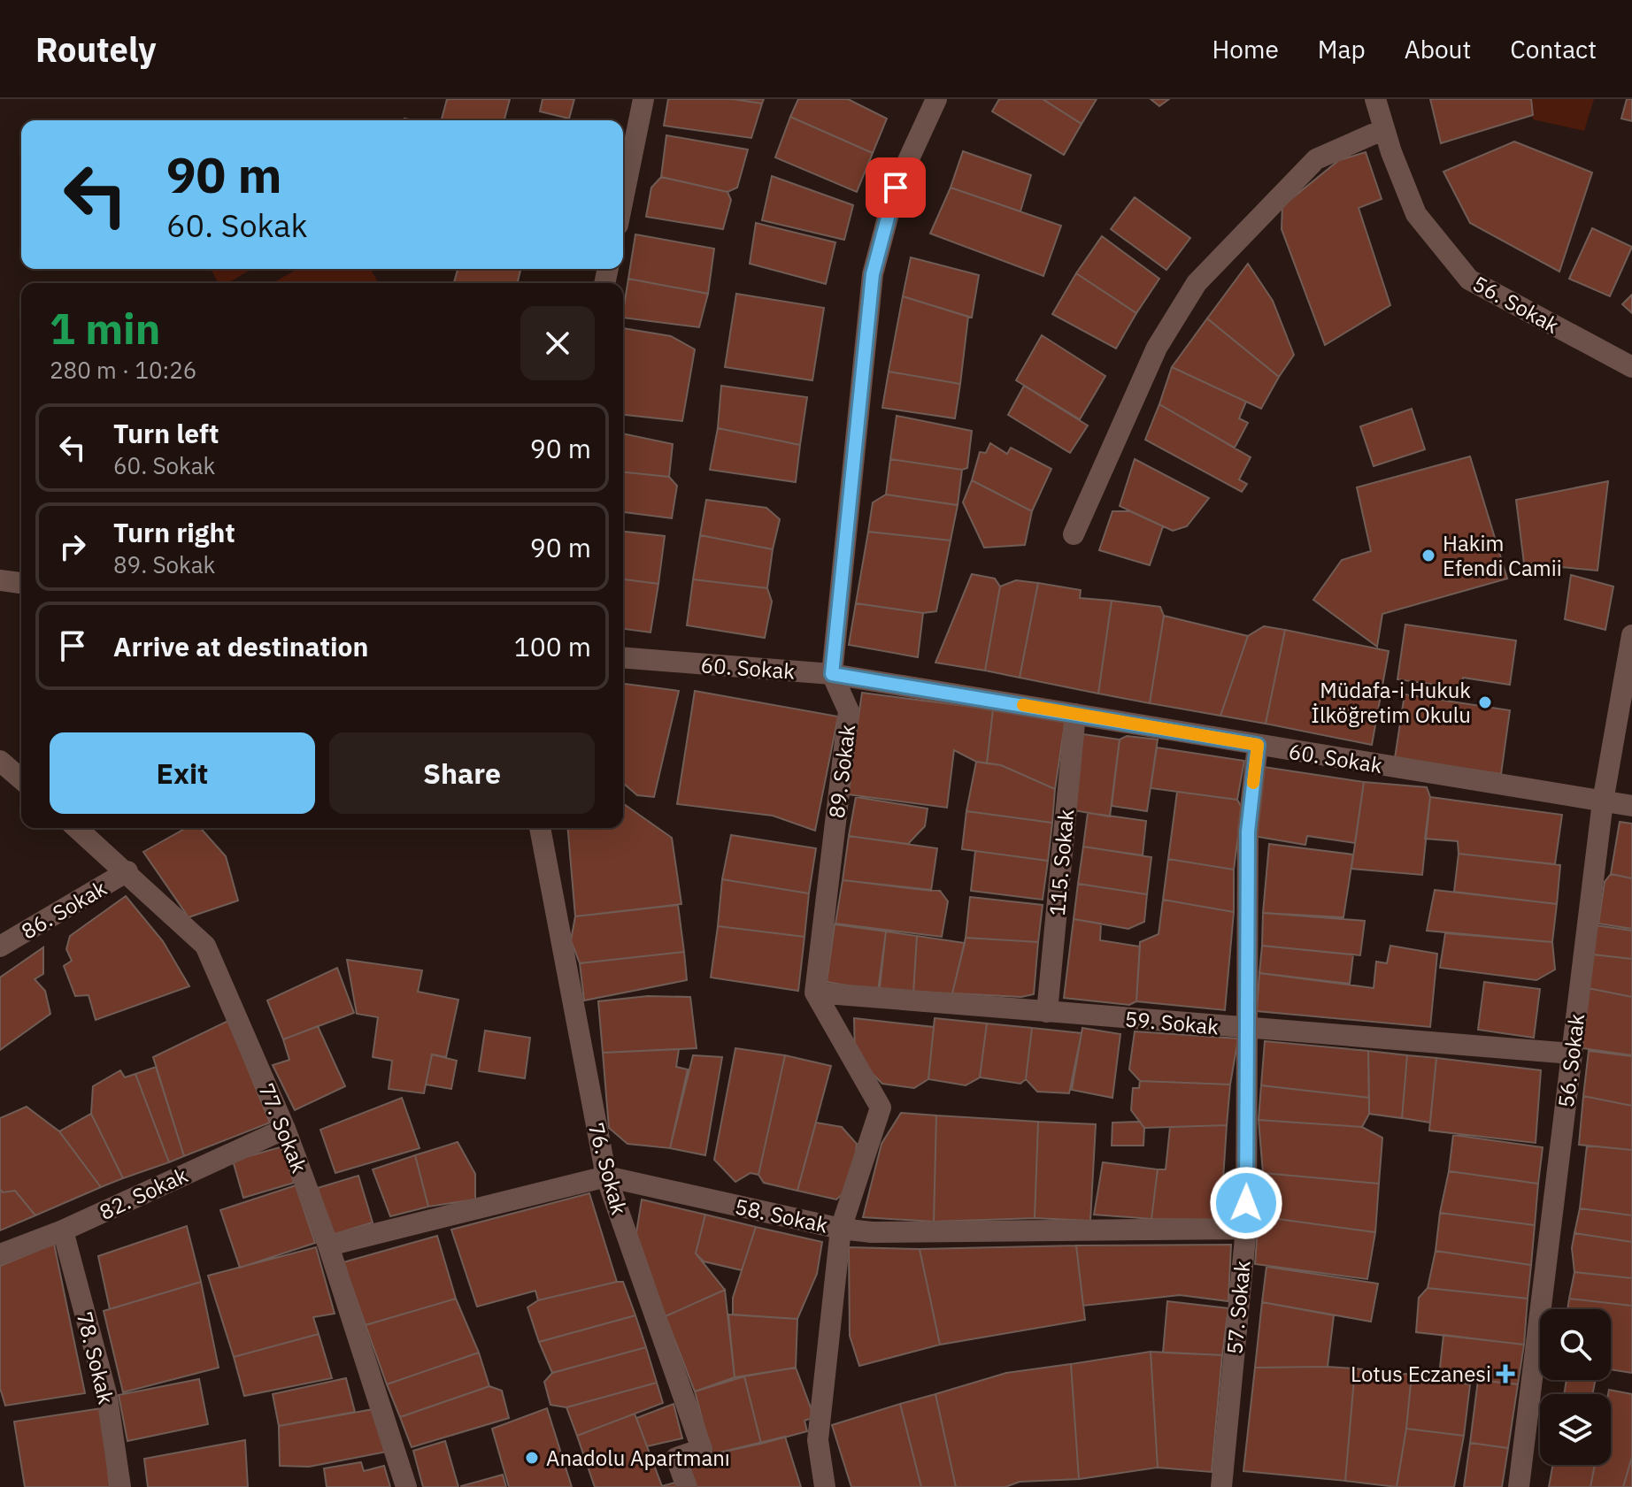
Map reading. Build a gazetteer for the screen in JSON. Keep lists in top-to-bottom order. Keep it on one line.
{"streets":{"street":["56. Sokak","60. Sokak","89. Sokak","115. Sokak","86. Sokak","59. Sokak","77. Sokak","76. Sokak","82. Sokak","58. Sokak","57. Sokak","78. Sokak"]},"crossings":[["56. Sokak","60. Sokak"],["56. Sokak","59. Sokak"],["60. Sokak","89. Sokak"],["60. Sokak","115. Sokak"],["60. Sokak","57. Sokak"],["89. Sokak","59. Sokak"],["115. Sokak","59. Sokak"],["86. Sokak","77. Sokak"],["59. Sokak","57. Sokak"],["77. Sokak","82. Sokak"],["77. Sokak","58. Sokak"],["76. Sokak","58. Sokak"],["82. Sokak","78. Sokak"],["58. Sokak","57. Sokak"]],"places":{"other":["Hakim Efendi Camii","Müdafa-i Hukuk İlköğretim Okulu","Anadolu Apartmanı"],"health":["Lotus Eczanesi"]},"page":{"header":"Routely","nav":["Home","Map","About","Contact"],"turn":["90 m","60. Sokak"],"heading":["1 min","280 m · 10:26"],"list":[{"name":"Turn left","note":"60. Sokak","value":"90 m"},{"name":"Turn right","note":"89. Sokak","value":"90 m"},{"name":"Arrive at destination","value":"100 m"}],"buttons":["Exit","Share"]}}
